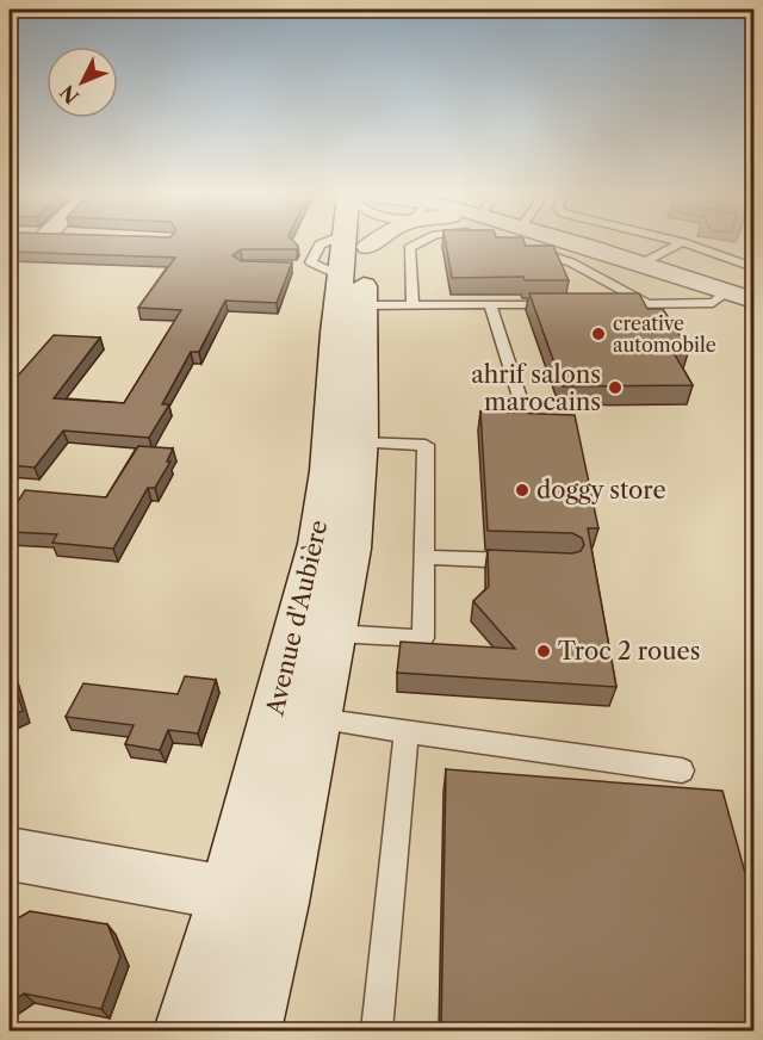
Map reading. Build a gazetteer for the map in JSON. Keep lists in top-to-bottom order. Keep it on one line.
{"streets":{"main road":["Avenue d'Aubière"]},"places":["creative automobile","ahrif salons marocains","doggy store","Troc 2 roues"],"north":"bottom left"}
